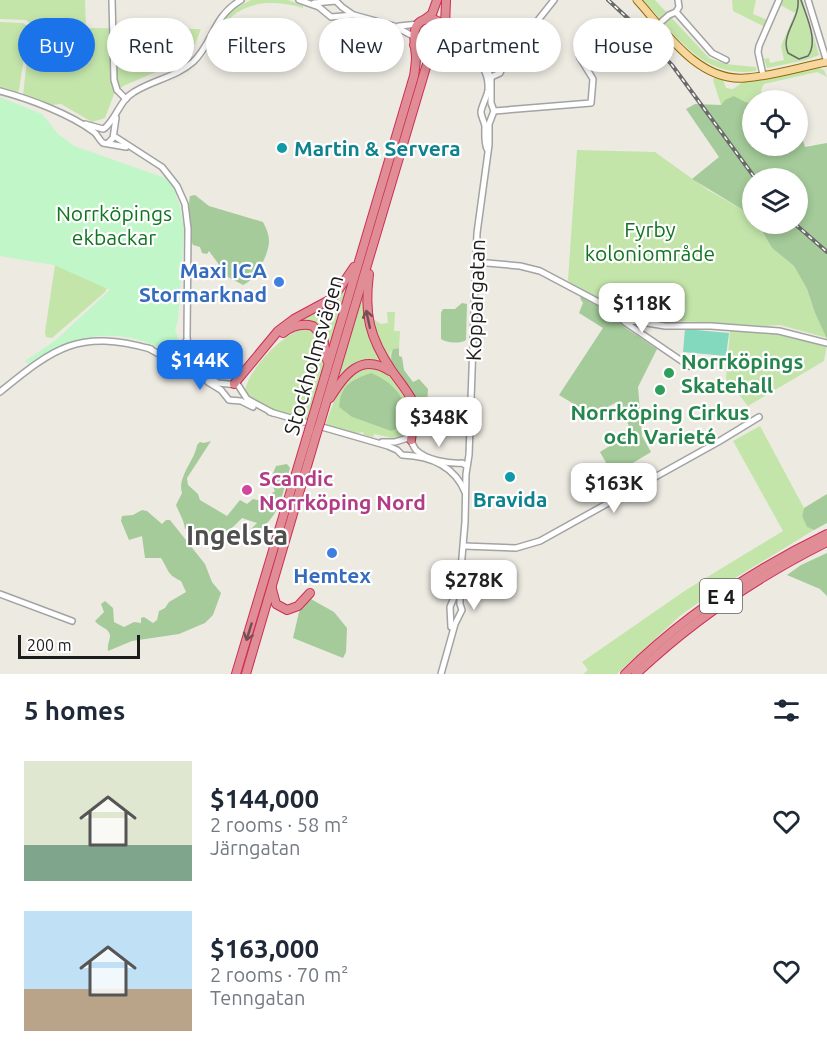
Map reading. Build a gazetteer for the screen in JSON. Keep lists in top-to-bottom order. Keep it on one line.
{"streets":{"highway":["Stockholmsvägen","E 4"],"street":["Koppargatan"]},"districts":["Ingelsta"],"parks":["Norrköpings ekbackar","Fyrby koloniområde"],"places":["Martin & Servera","Maxi ICA Stormarknad","Norrköpings Skatehall","Norrköping Cirkus och Varieté","Bravida","Scandic Norrköping Nord","Hemtex"],"scale_bar":"200 m","page":{"chip":["Buy","Rent","Filters","New","Apartment","House"],"price":["$118K","$144K","$348K","$163K","$278K"],"scale":"200 m","heading":"5 homes","list":[{"name":"$144,000","note":"2 rooms · 58 m² · Järngatan"},{"name":"$163,000","note":"2 rooms · 70 m² · Tenngatan"}]}}
